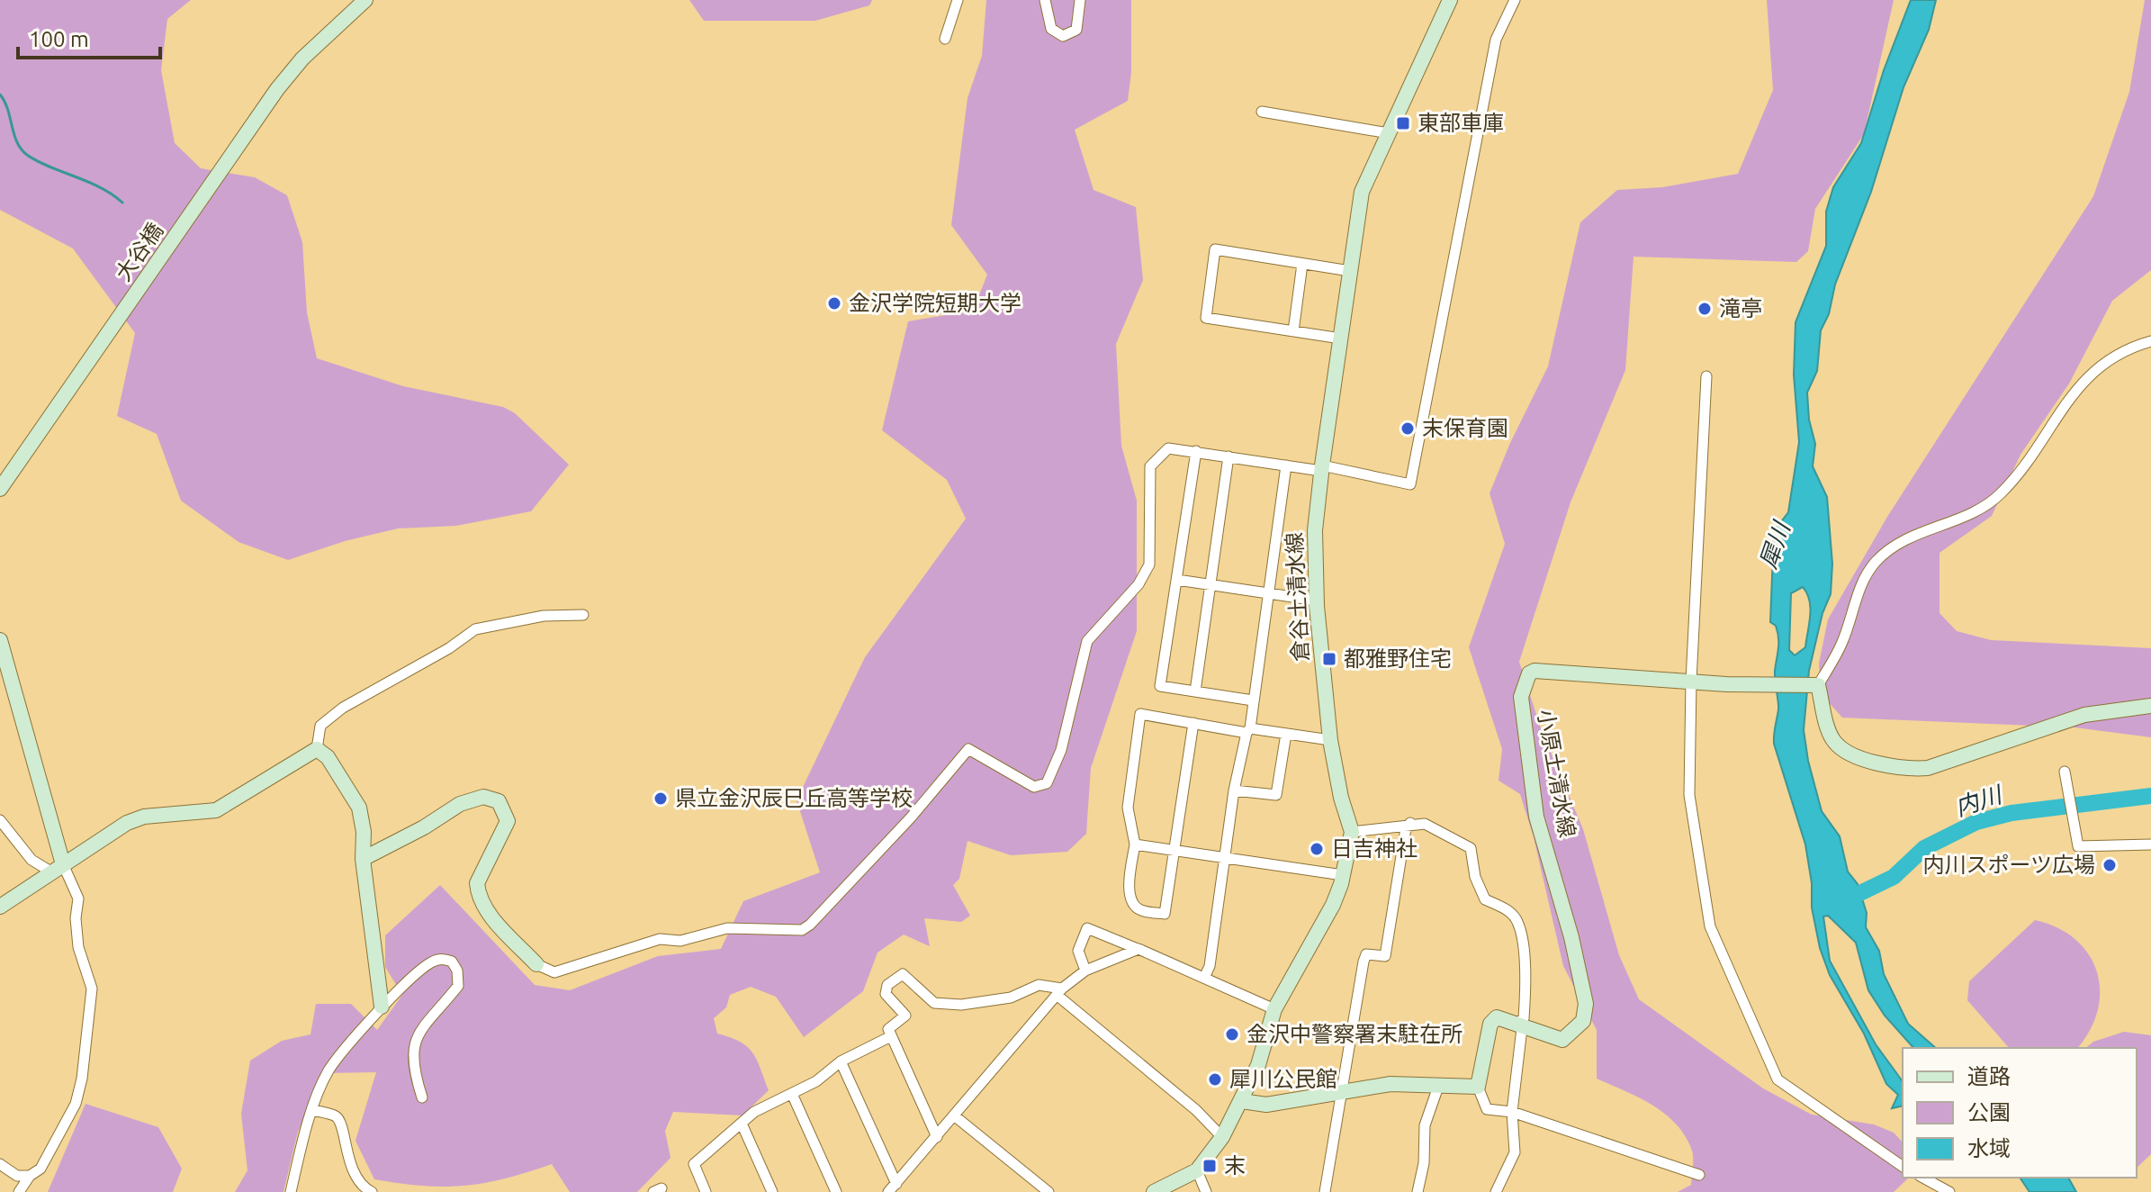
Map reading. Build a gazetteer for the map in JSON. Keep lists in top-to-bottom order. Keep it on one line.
{"streets":{"main road":["大谷橋","倉谷土清水線","小原土清水線"]},"water":["犀川","内川"],"places":{"transit":["東部車庫","都雅野住宅","末"],"other":["金沢学院短期大学","滝亭","末保育園","県立金沢辰巳丘高等学校","日吉神社","内川スポーツ広場","金沢中警察署末駐在所","犀川公民館"]},"legend":["道路","公園","水域"],"scale_bar":"100 m"}
